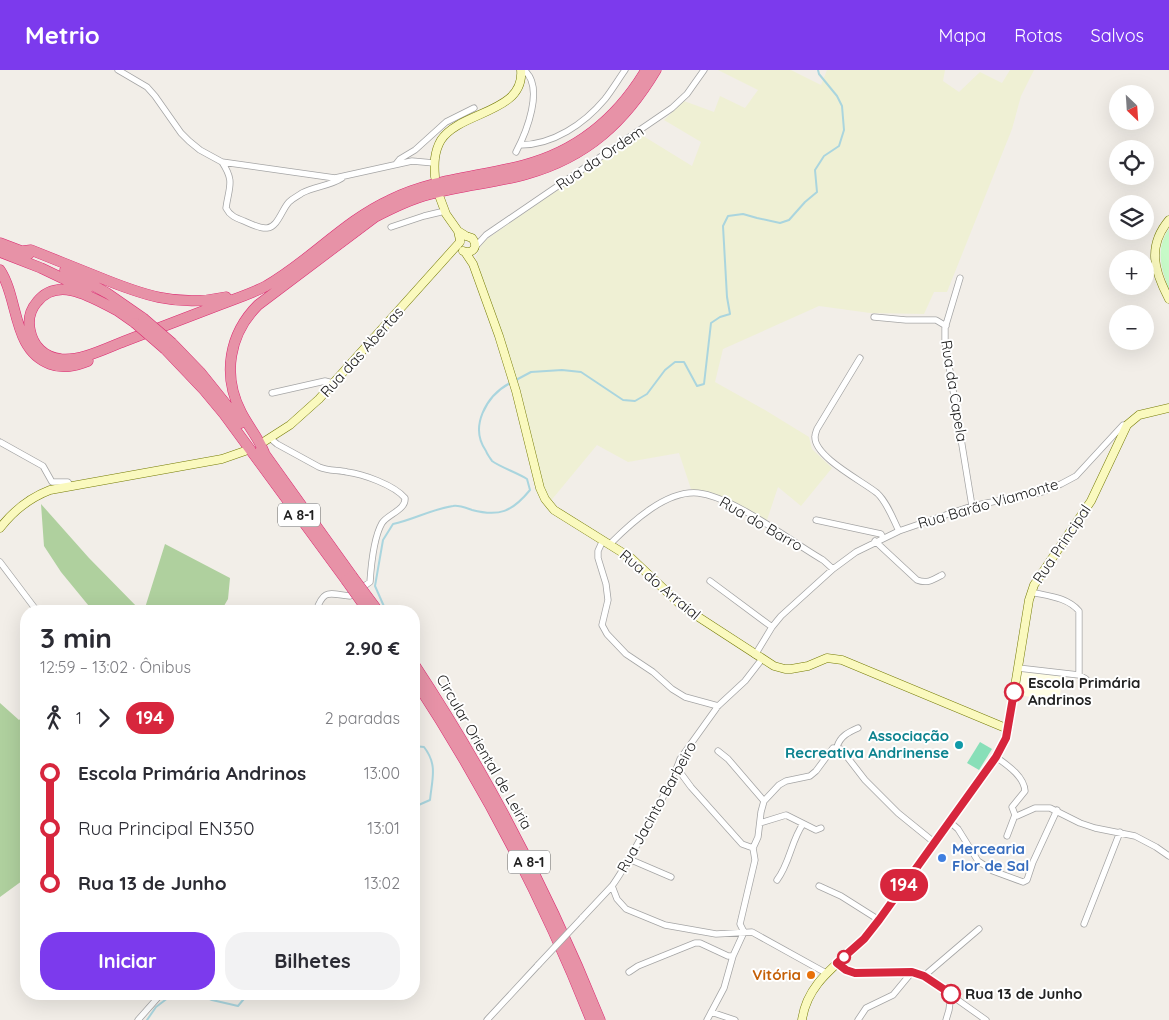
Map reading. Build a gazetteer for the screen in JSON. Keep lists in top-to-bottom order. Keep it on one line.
{"streets":{"highway":["A 8-1","Circular Oriental de Leiria"],"street":["Rua da Ordem","Rua das Abertas","Rua da Capela","Rua Barão Viamonte","Rua do Barro","Rua Principal","Rua do Arraial","Rua Jacinto Barbeiro"]},"crossings":[["Rua da Ordem","Rua das Abertas"],["Rua da Ordem","Rua do Arraial"],["Rua das Abertas","Rua do Arraial"],["Rua da Capela","Rua Barão Viamonte"],["Rua Barão Viamonte","Rua do Barro"],["Rua Barão Viamonte","Rua Principal"],["Rua Barão Viamonte","Rua do Arraial"],["Rua Barão Viamonte","Rua Jacinto Barbeiro"],["Rua do Barro","Rua do Arraial"],["Rua Principal","Rua do Arraial"],["Rua Principal","Rua Jacinto Barbeiro"],["Rua do Arraial","Rua Jacinto Barbeiro"]],"places":["Escola Primária Andrinos","Associação Recreativa Andrinense","Mercearia Flor de Sal","Vitória","Rua 13 de Junho"],"lines":["bus line 194"],"north":"bottom right","page":{"header":"Metrio","nav":["Mapa","Rotas","Salvos"],"on_map":"194","map_buttons":["+","−"],"heading":["3 min","12:59 – 13:02 · Ônibus","2.90 €"],"legs":["1","194","2 paradas"],"list":[{"name":"Escola Primária Andrinos","value":"13:00"},{"name":"Rua Principal EN350","value":"13:01"},{"name":"Rua 13 de Junho","value":"13:02"}],"buttons":["Iniciar","Bilhetes"]}}
